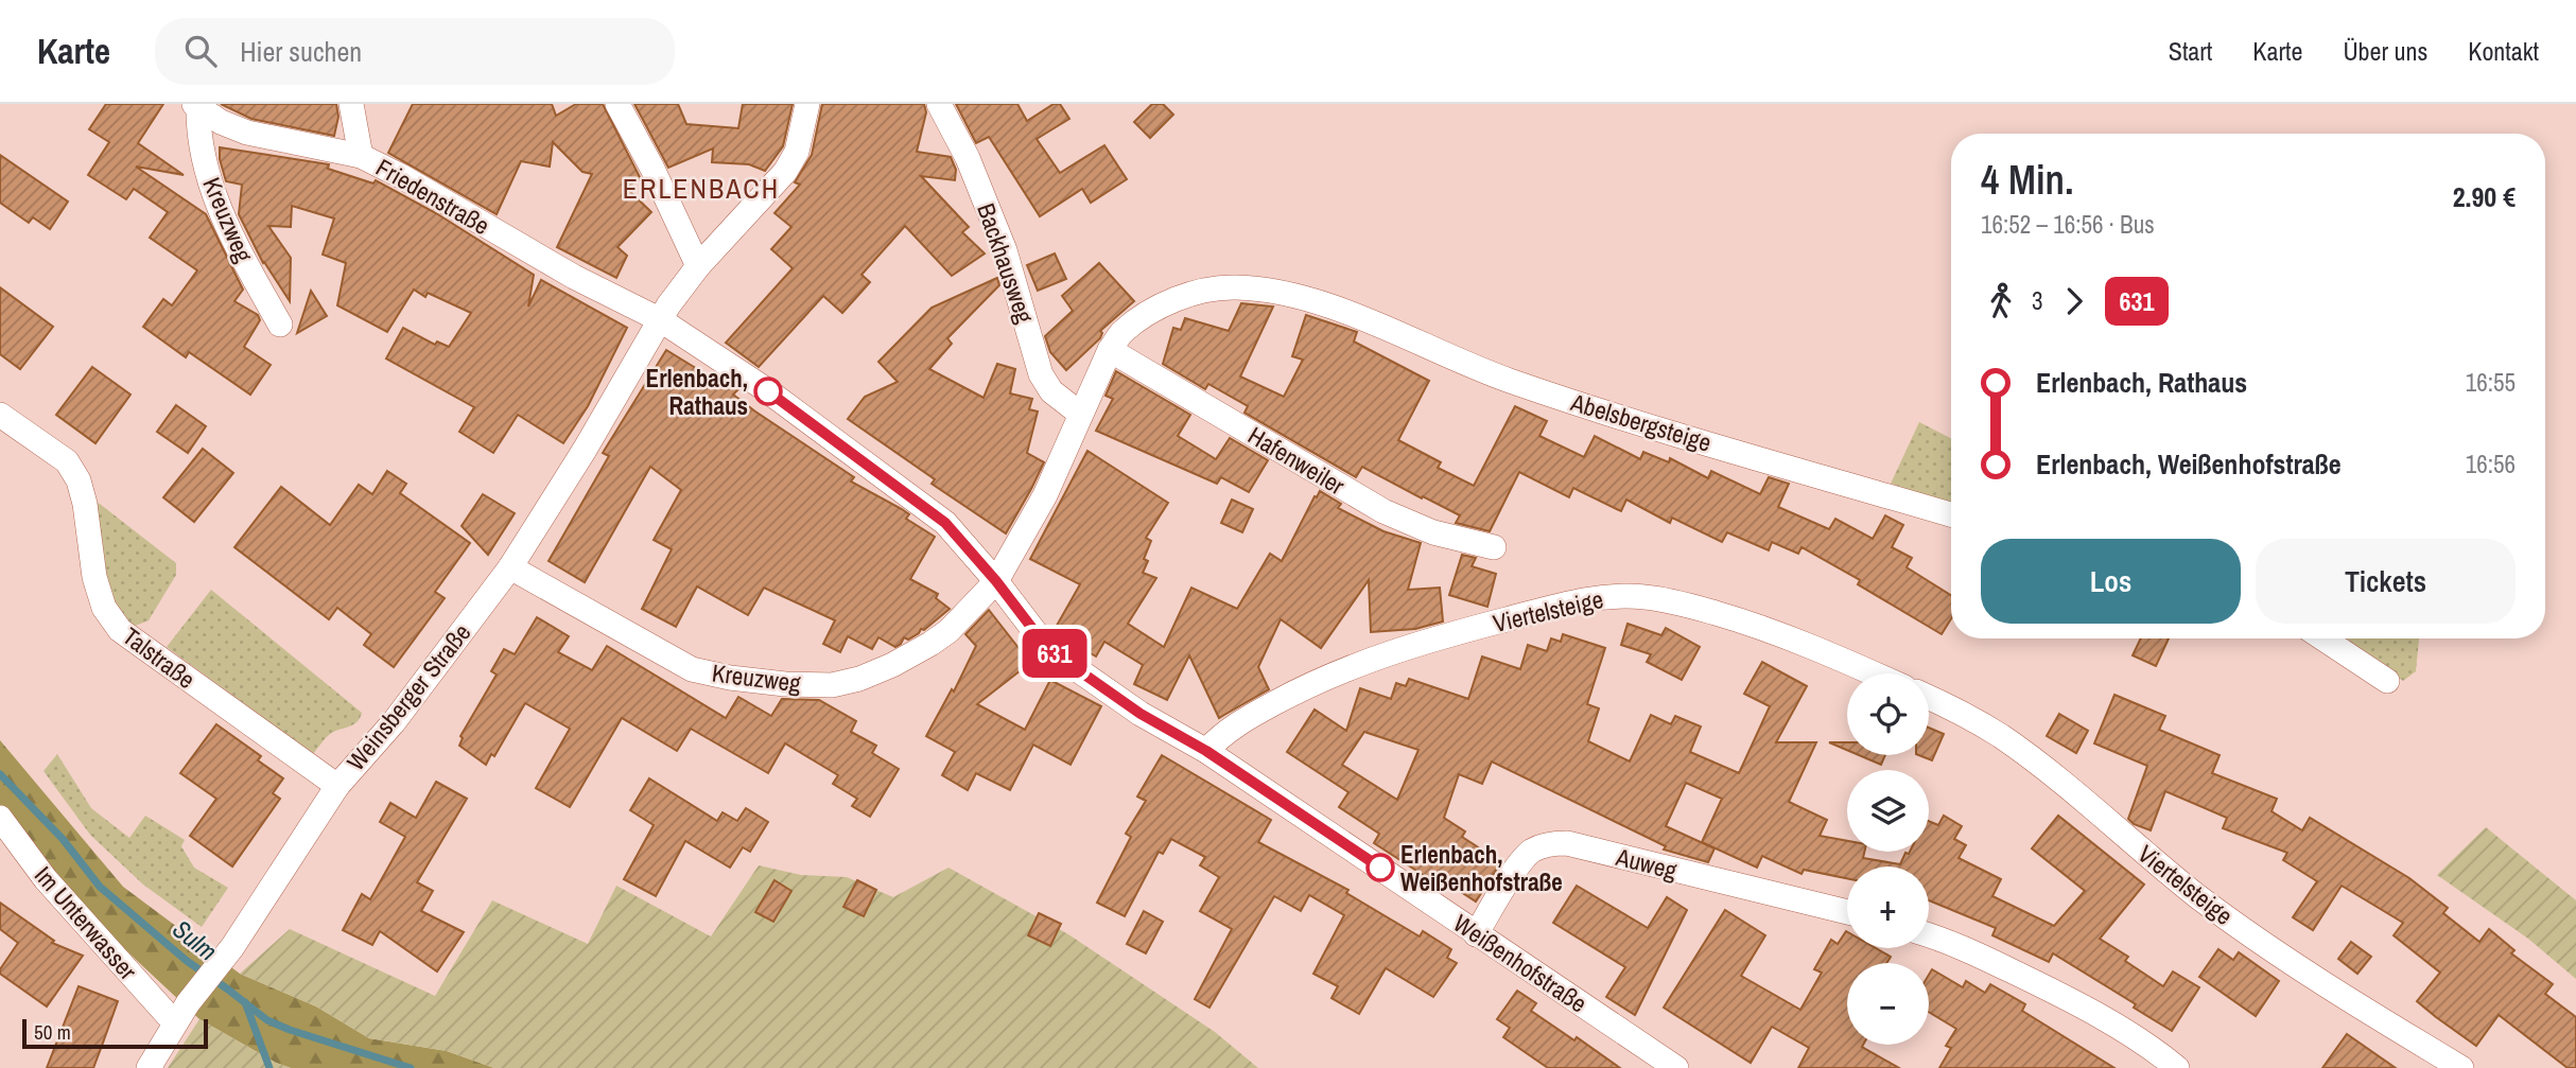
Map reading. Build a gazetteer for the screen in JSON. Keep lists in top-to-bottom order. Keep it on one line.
{"streets":{"street":["Friedenstraße","Kreuzweg","Backhausweg","Abelsbergsteige","Hafenweiler","Viertelsteige","Talstraße","Weinsberger Straße","Auweg","Im Unterwasser","Weißenhofstraße"]},"crossings":[["Friedenstraße","Kreuzweg"],["Friedenstraße","Weinsberger Straße"],["Friedenstraße","Weißenhofstraße"],["Kreuzweg","Weinsberger Straße"],["Kreuzweg","Weißenhofstraße"],["Abelsbergsteige","Hafenweiler"],["Viertelsteige","Weißenhofstraße"],["Talstraße","Weinsberger Straße"],["Weinsberger Straße","Im Unterwasser"],["Weinsberger Straße","Weißenhofstraße"],["Auweg","Weißenhofstraße"]],"districts":["ERLENBACH"],"water":["Sulm"],"places":["Erlenbach, Rathaus","Erlenbach, Weißenhofstraße"],"lines":["bus line 631"],"scale_bar":"50 m","page":{"header":"Karte","search":"Hier suchen","nav":["Start","Karte","Über uns","Kontakt"],"on_map":"631","heading":["4 Min.","16:52 – 16:56 · Bus","2.90 €"],"legs":["3","631"],"list":[{"name":"Erlenbach, Rathaus","value":"16:55"},{"name":"Erlenbach, Weißenhofstraße","value":"16:56"}],"buttons":["Los","Tickets"],"map_buttons":["+","−"],"scale":"50 m"}}
